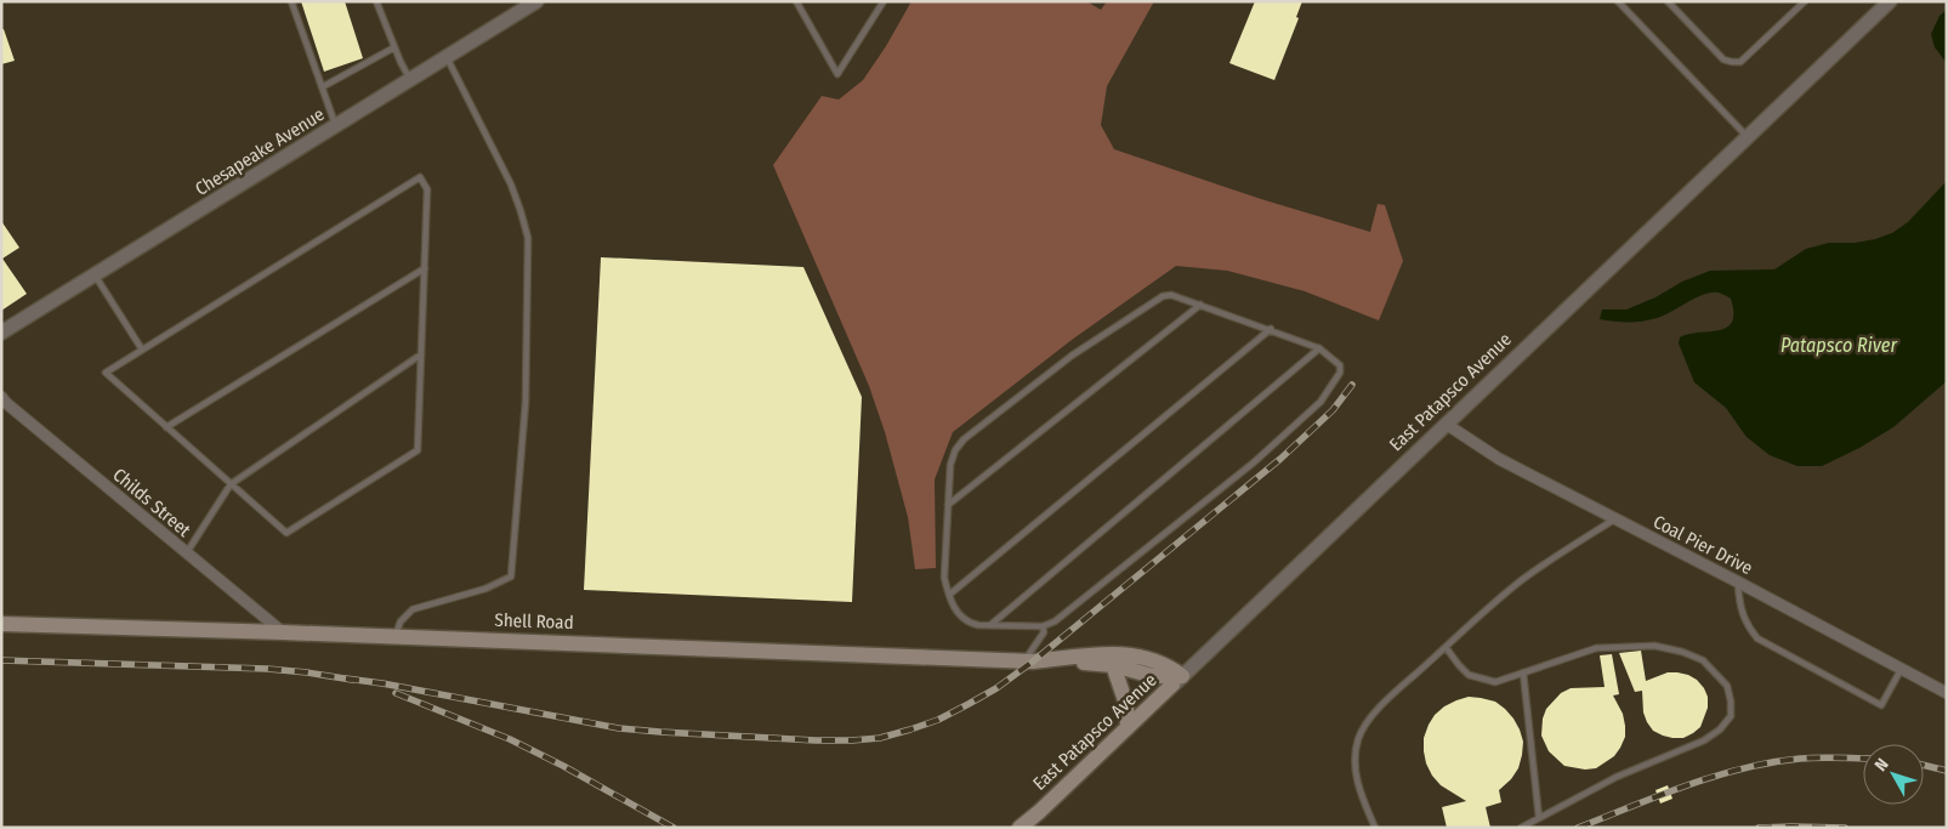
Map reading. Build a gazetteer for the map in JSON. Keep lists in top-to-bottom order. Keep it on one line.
{"streets":{"main road":["East Patapsco Avenue","Shell Road"],"street":["Chesapeake Avenue","Childs Street","Coal Pier Drive"]},"crossings":[["East Patapsco Avenue","Coal Pier Drive"],["East Patapsco Avenue","Shell Road"],["Childs Street","Shell Road"]],"water":["Patapsco River"],"north":"top left"}
